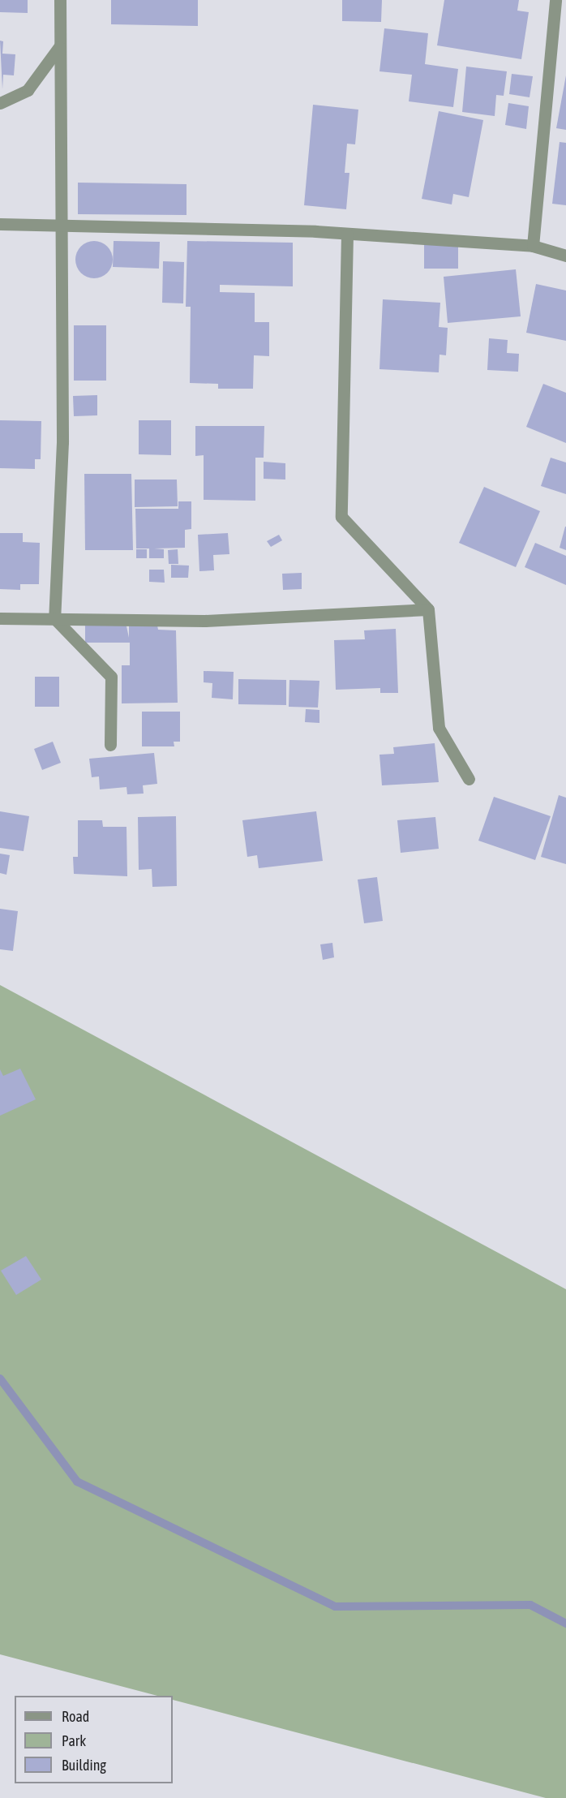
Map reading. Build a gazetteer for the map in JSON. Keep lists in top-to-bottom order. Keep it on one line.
{"legend":["Road","Park","Building"]}
